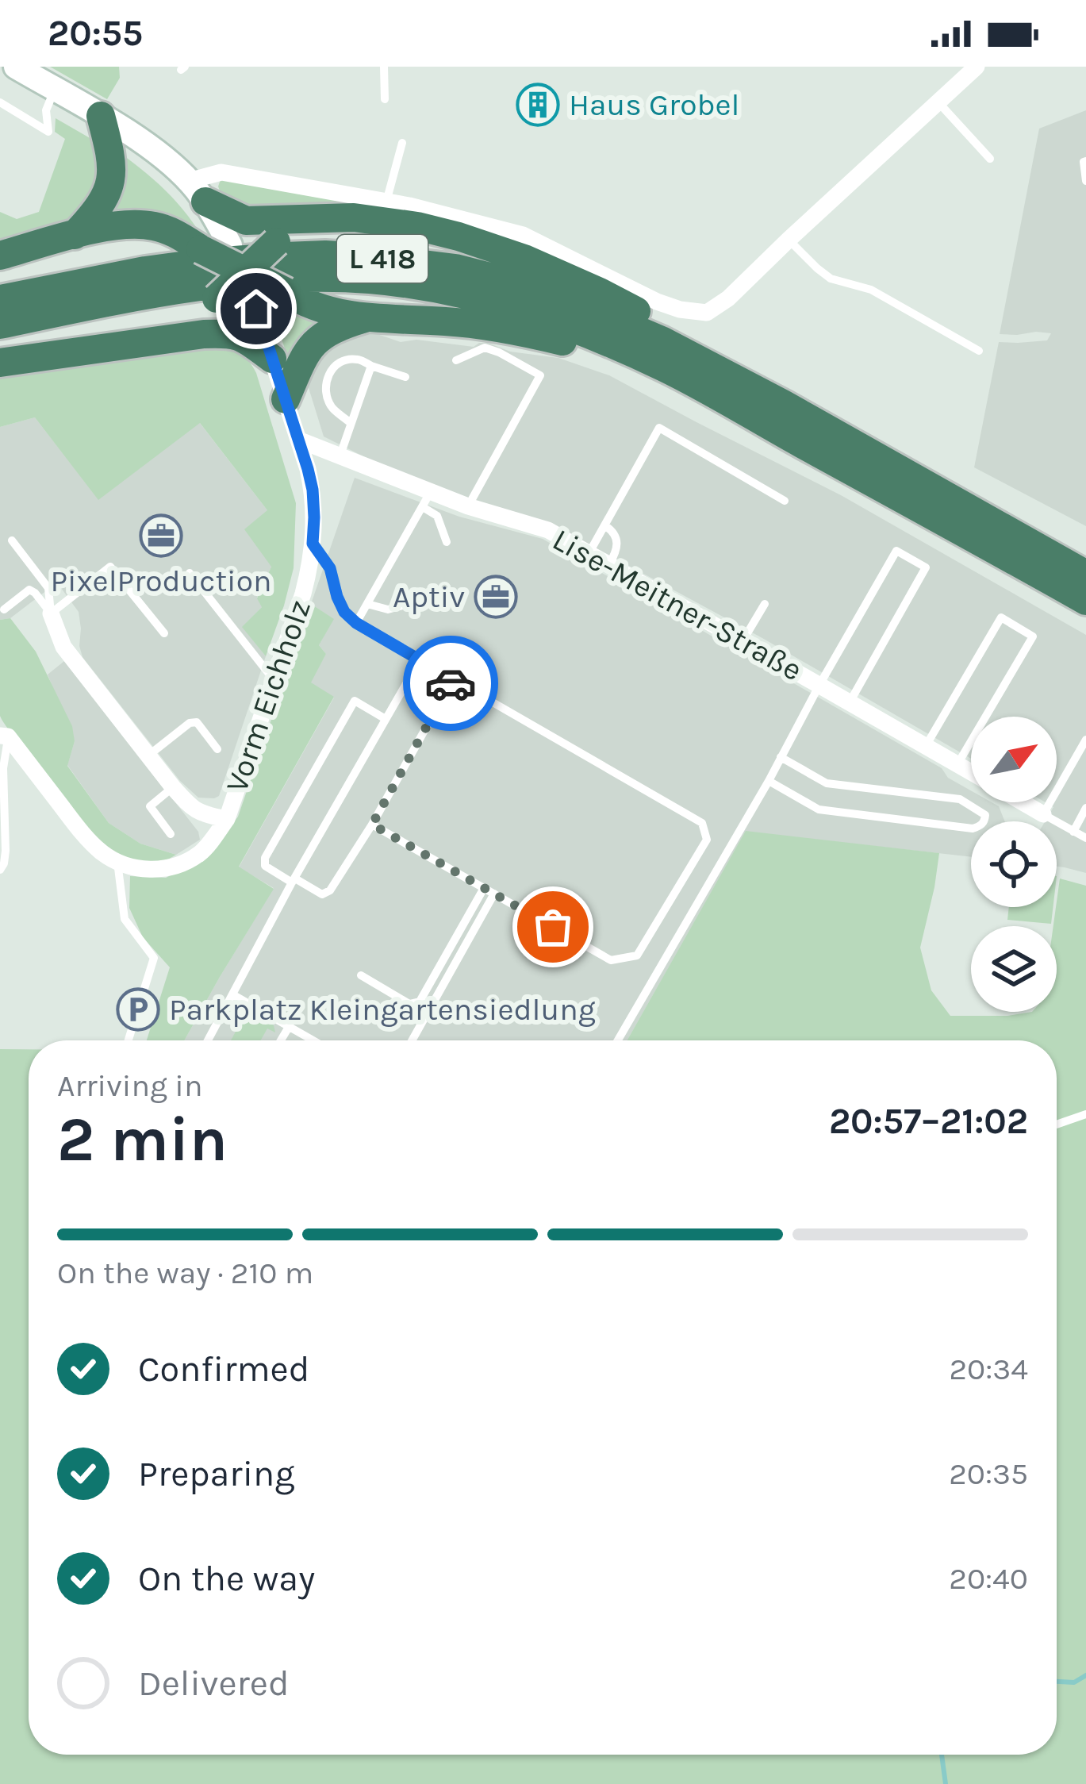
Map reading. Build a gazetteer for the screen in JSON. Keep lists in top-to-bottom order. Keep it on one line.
{"streets":{"highway":["L 418"],"street":["Lise-Meitner-Straße","Vorm Eichholz"]},"crossings":[["Lise-Meitner-Straße","Vorm Eichholz"]],"places":{"building":["Haus Grobel"],"office":["PixelProduction","Aptiv"],"parking":["Parkplatz Kleingartensiedlung"]},"north":"top right","page":{"status":"20:55","heading":["2 min","Arriving in","20:57–21:02"],"bar":"On the way · 210 m","list":[["Confirmed","20:34"],["Preparing","20:35"],["On the way","20:40"],"Delivered"]}}
